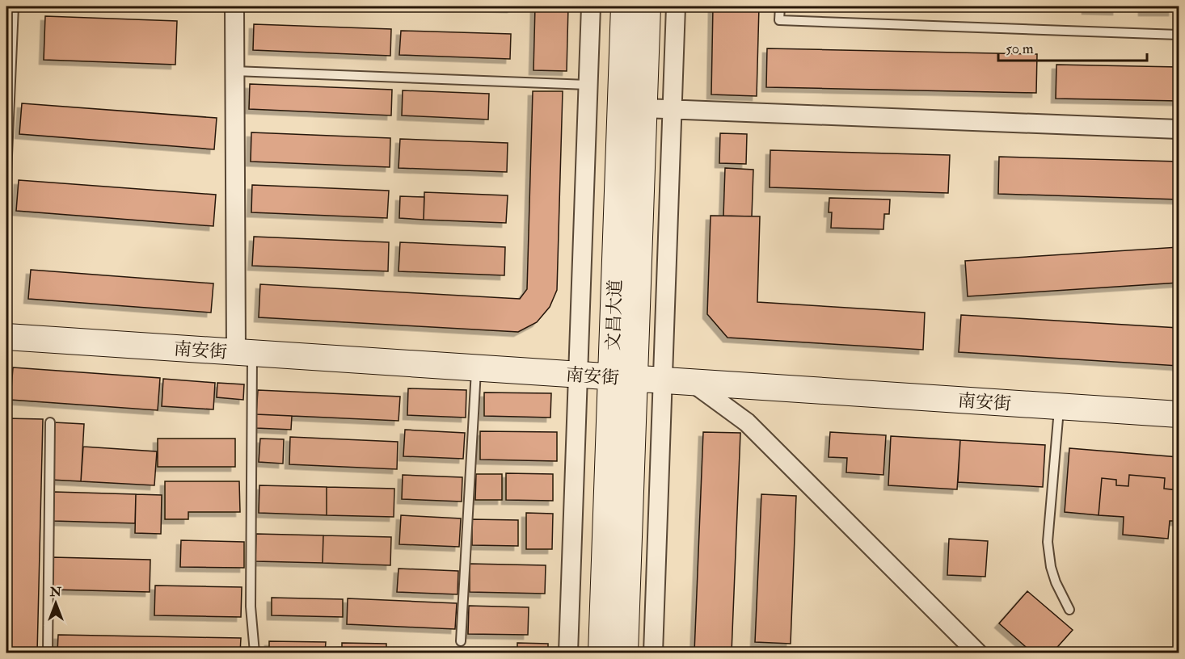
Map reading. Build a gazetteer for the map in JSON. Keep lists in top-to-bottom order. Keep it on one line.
{"streets":{"main road":["文昌大道","南安街"]},"crossings":[["文昌大道","南安街"]],"scale_bar":"50 m","north":"top"}
